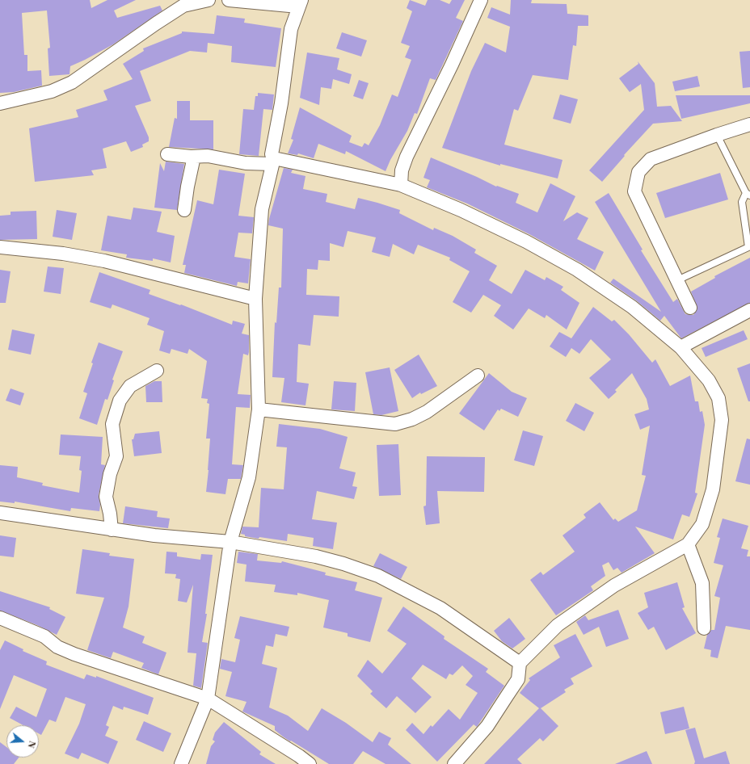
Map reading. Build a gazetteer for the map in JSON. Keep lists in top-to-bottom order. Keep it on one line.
{"north":"right"}
